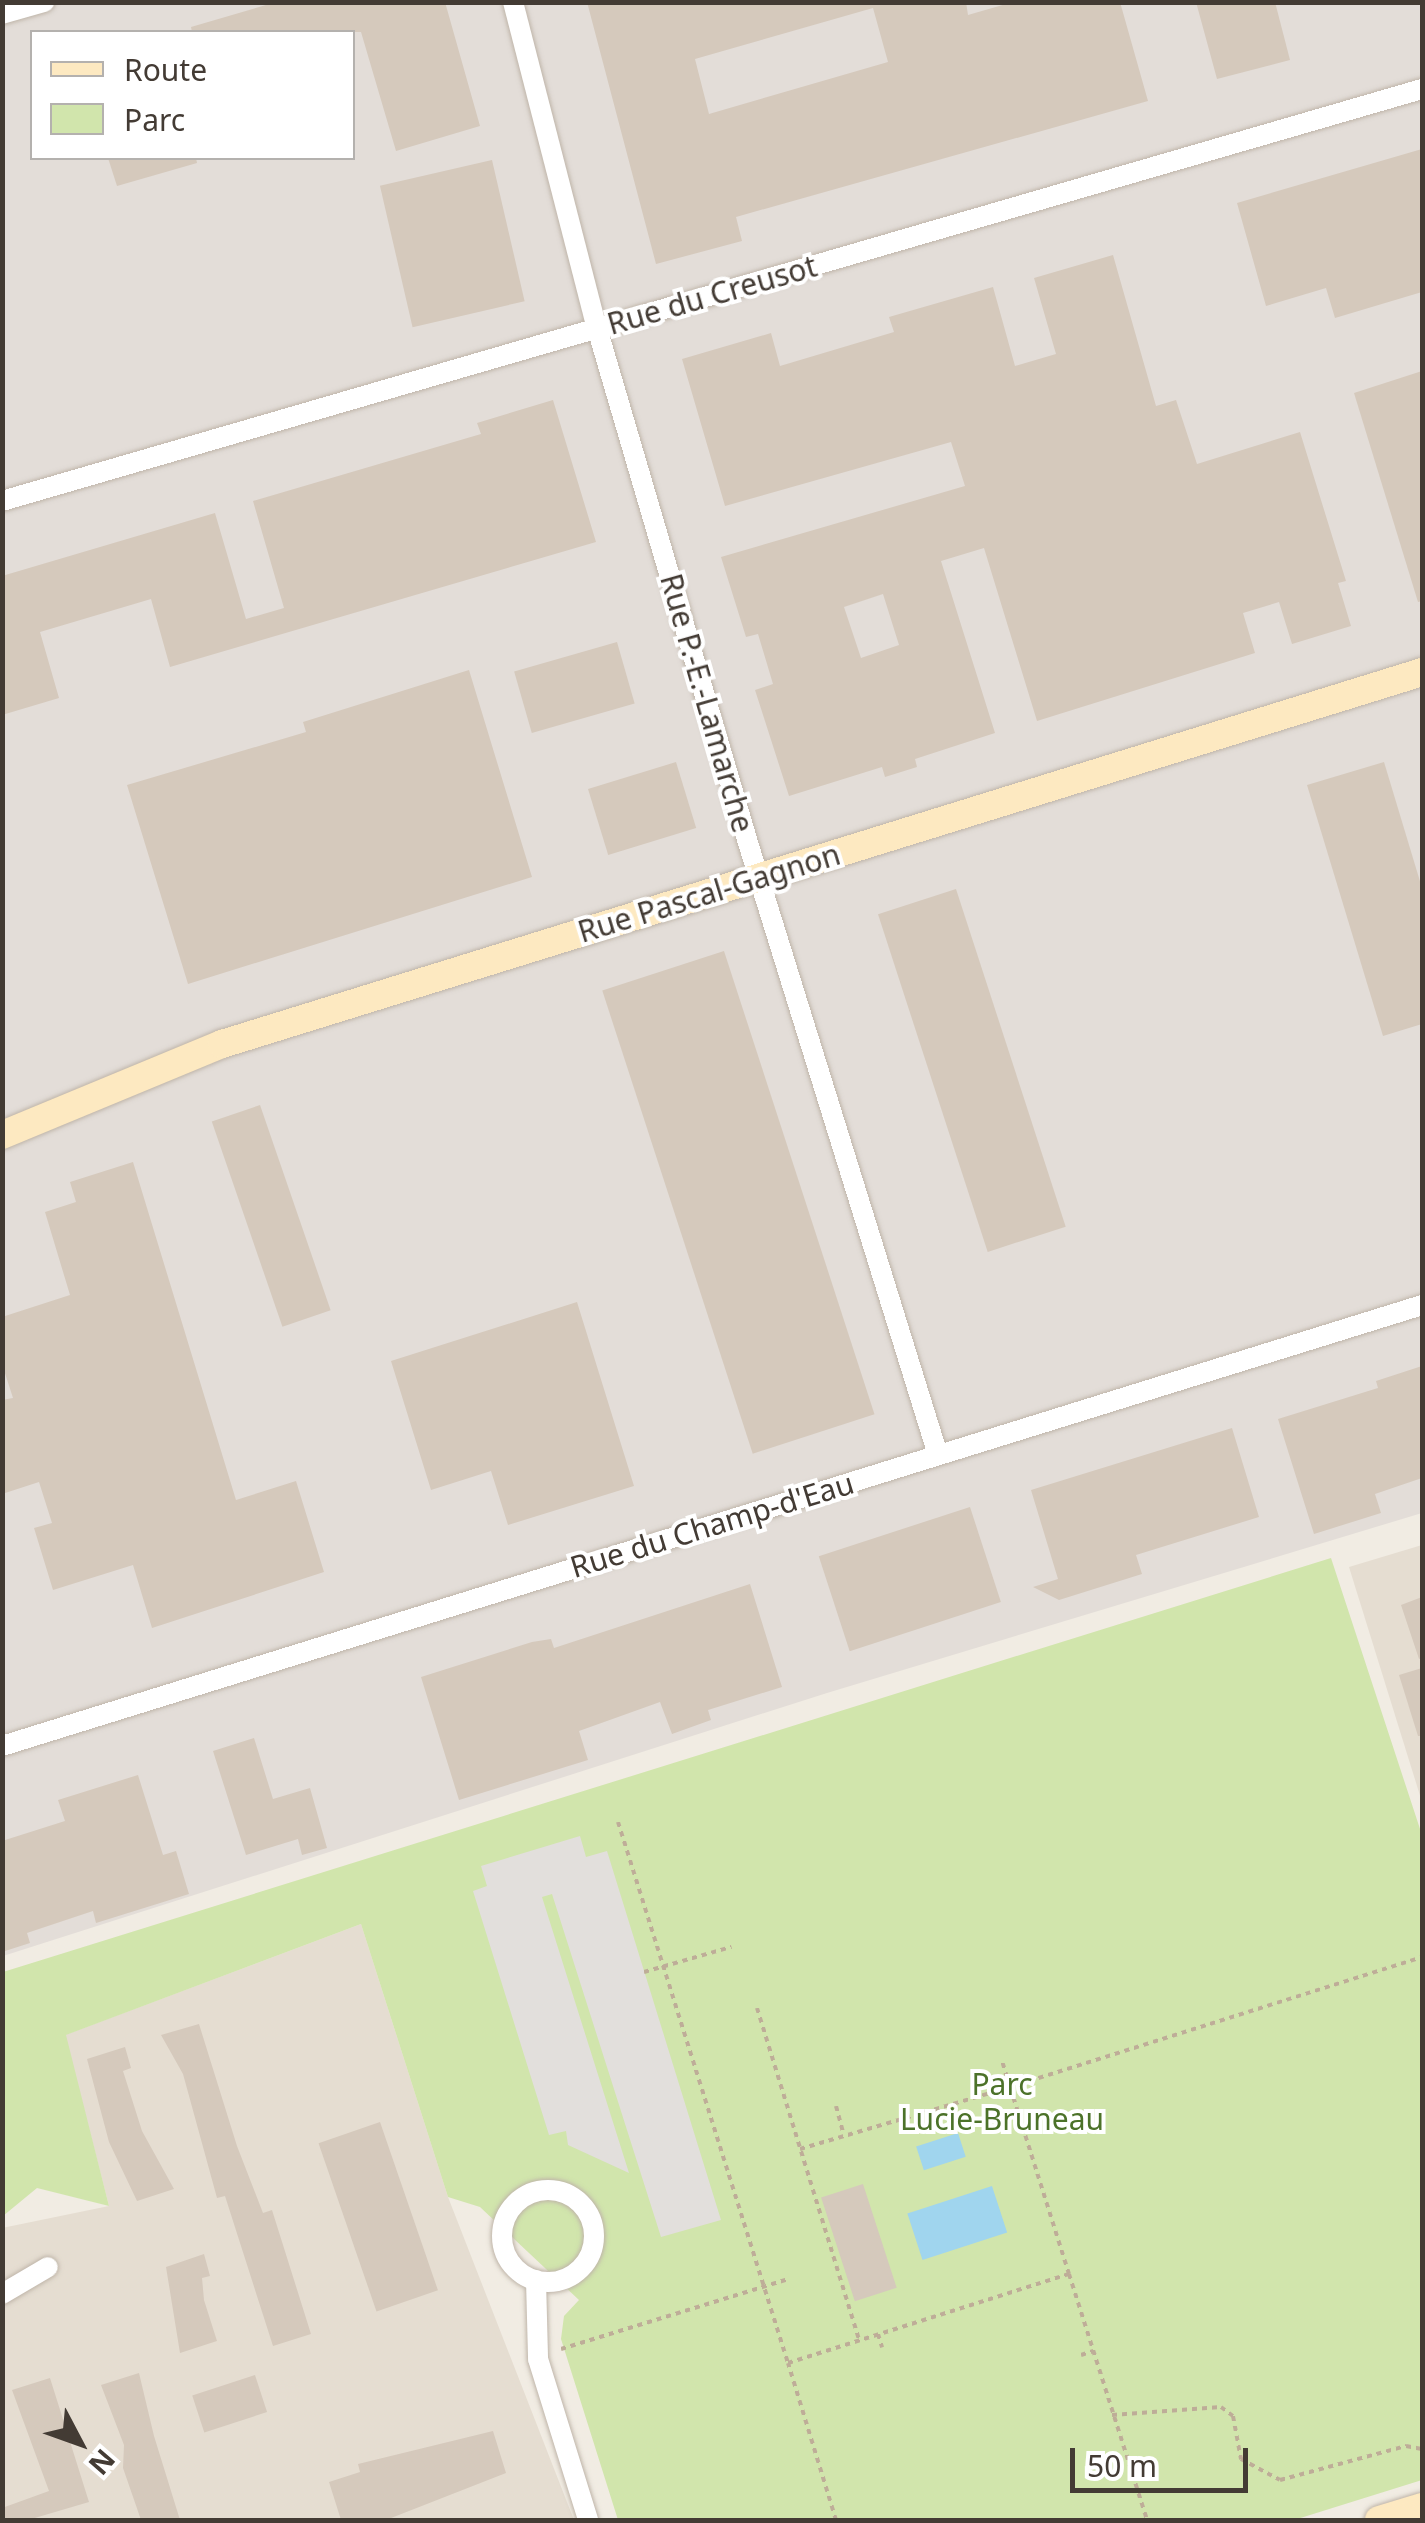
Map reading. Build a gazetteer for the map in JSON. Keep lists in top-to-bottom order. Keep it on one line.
{"streets":{"street":["Rue du Creusot","Rue P.-E.-Lamarche","Rue Pascal-Gagnon","Rue du Champ-d'Eau"]},"crossings":[["Rue du Creusot","Rue P.-E.-Lamarche"],["Rue P.-E.-Lamarche","Rue Pascal-Gagnon"],["Rue P.-E.-Lamarche","Rue du Champ-d'Eau"]],"parks":["Parc Lucie-Bruneau"],"legend":["Route","Parc"],"scale_bar":"50 m","north":"bottom right"}
